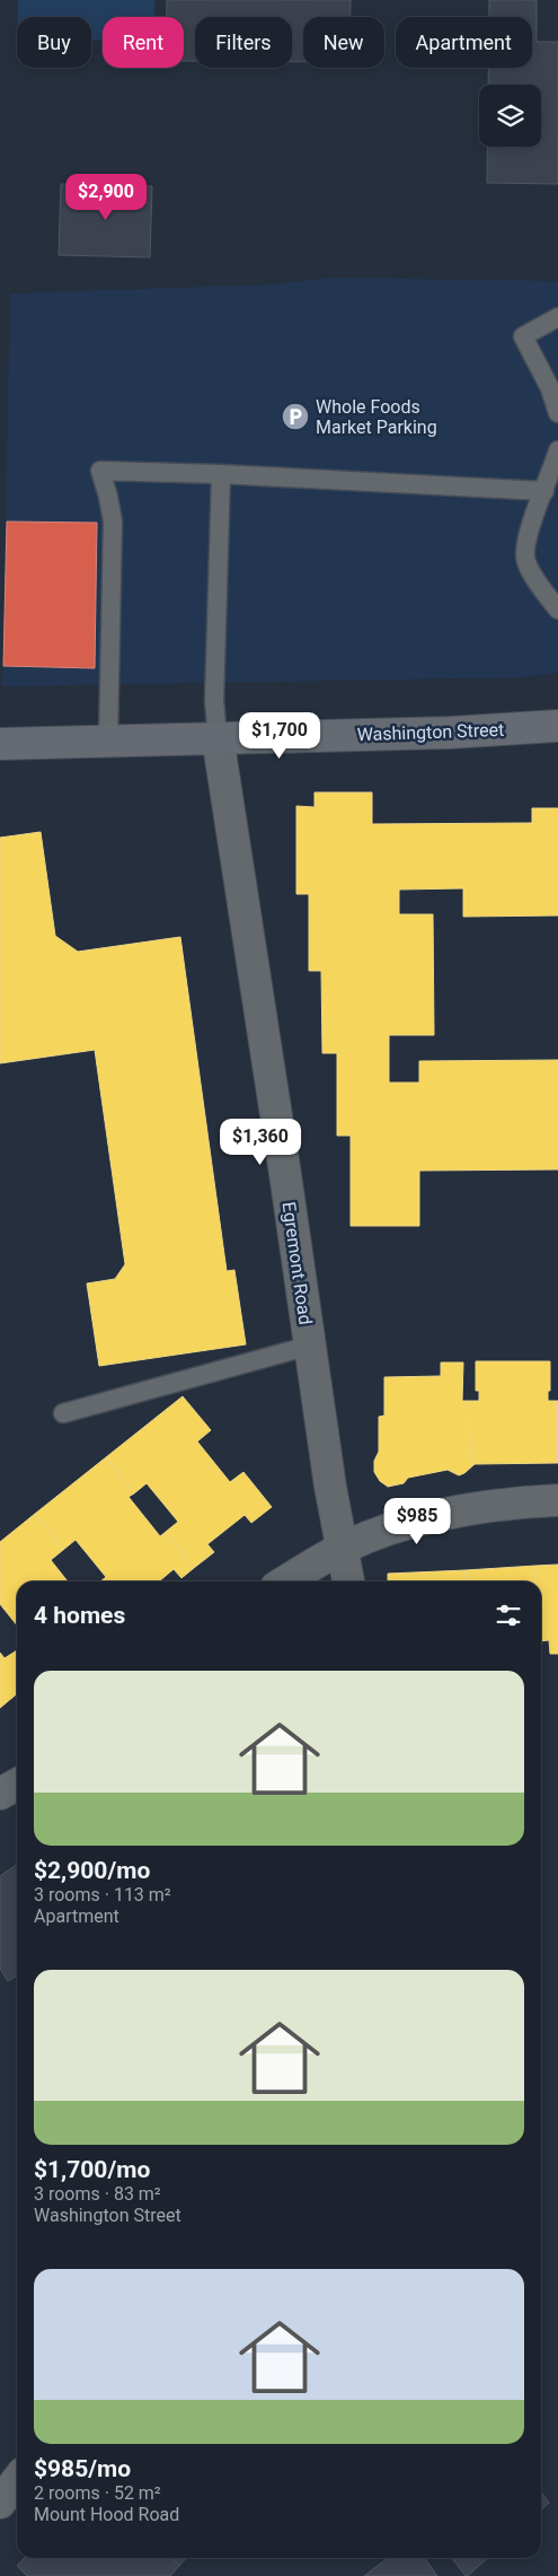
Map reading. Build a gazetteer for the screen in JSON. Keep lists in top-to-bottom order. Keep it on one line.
{"streets":{"main road":["Washington Street"],"street":["Egremont Road"]},"crossings":[["Washington Street","Egremont Road"]],"places":{"parking":["Whole Foods Market Parking"]},"page":{"chip":["Buy","Rent","Filters","New","Apartment"],"price":["$2,900","$1,700","$1,360","$985"],"heading":"4 homes","list":[{"name":"$2,900/mo","note":"3 rooms · 113 m² · Apartment"},{"name":"$1,700/mo","note":"3 rooms · 83 m² · Washington Street"},{"name":"$985/mo","note":"2 rooms · 52 m² · Mount Hood Road"}]}}
